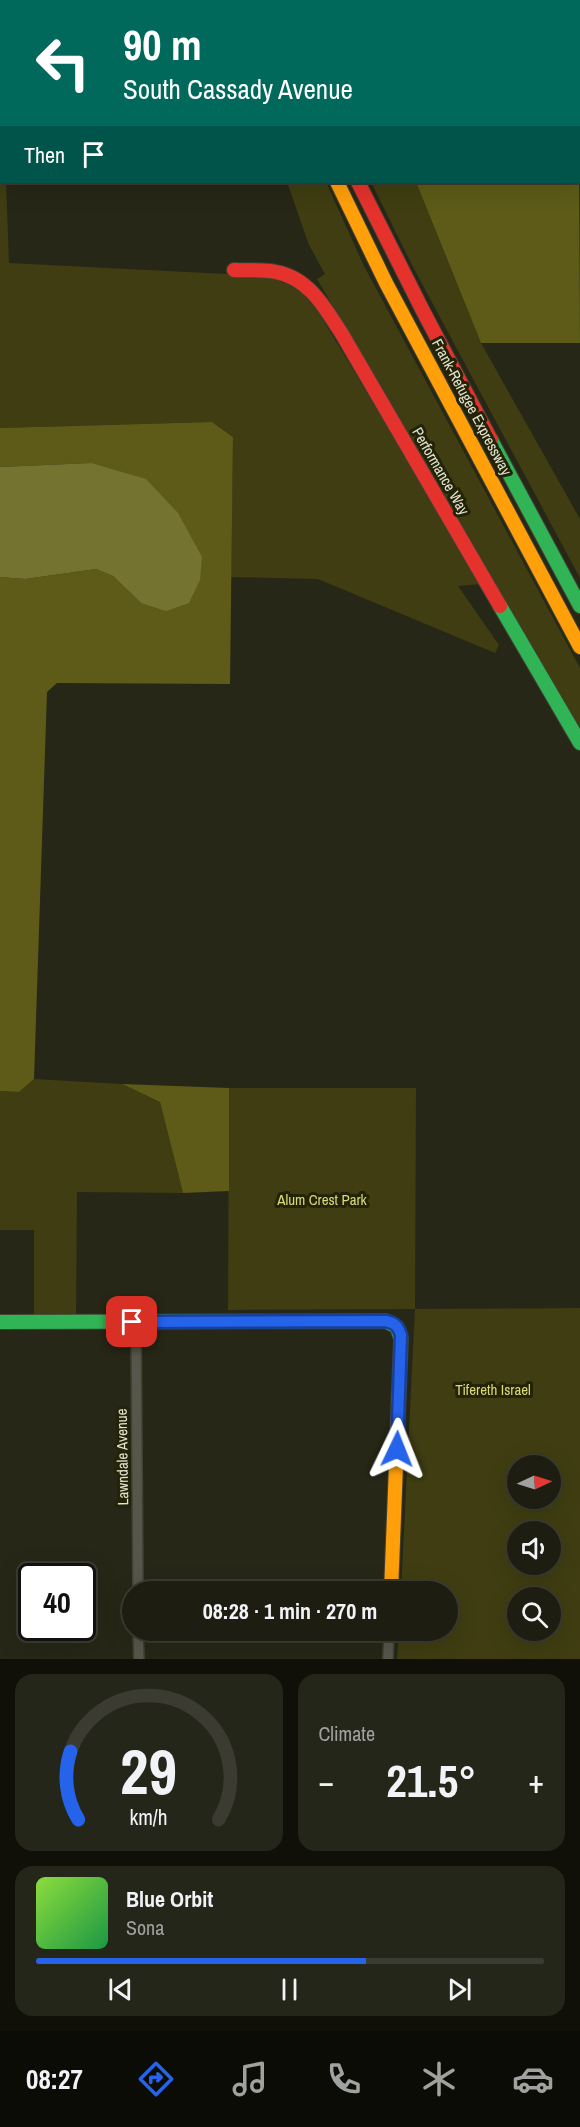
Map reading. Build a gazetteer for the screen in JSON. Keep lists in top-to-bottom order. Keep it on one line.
{"streets":{"main road":["Frank-Refugee Expressway","Performance Way"],"street":["Lawndale Avenue"]},"parks":["Alum Crest Park","Tifereth Israel"],"north":"right","page":{"turn":["90 m","South Cassady Avenue"],"then":"Then","limit":"40","trip":"08:28 · 1 min · 270 m","tile":"Climate","heat":["−","21.5°","+"],"song":["Blue Orbit","Sona"],"tabs":"08:27","gauge":["29","km/h"]}}
